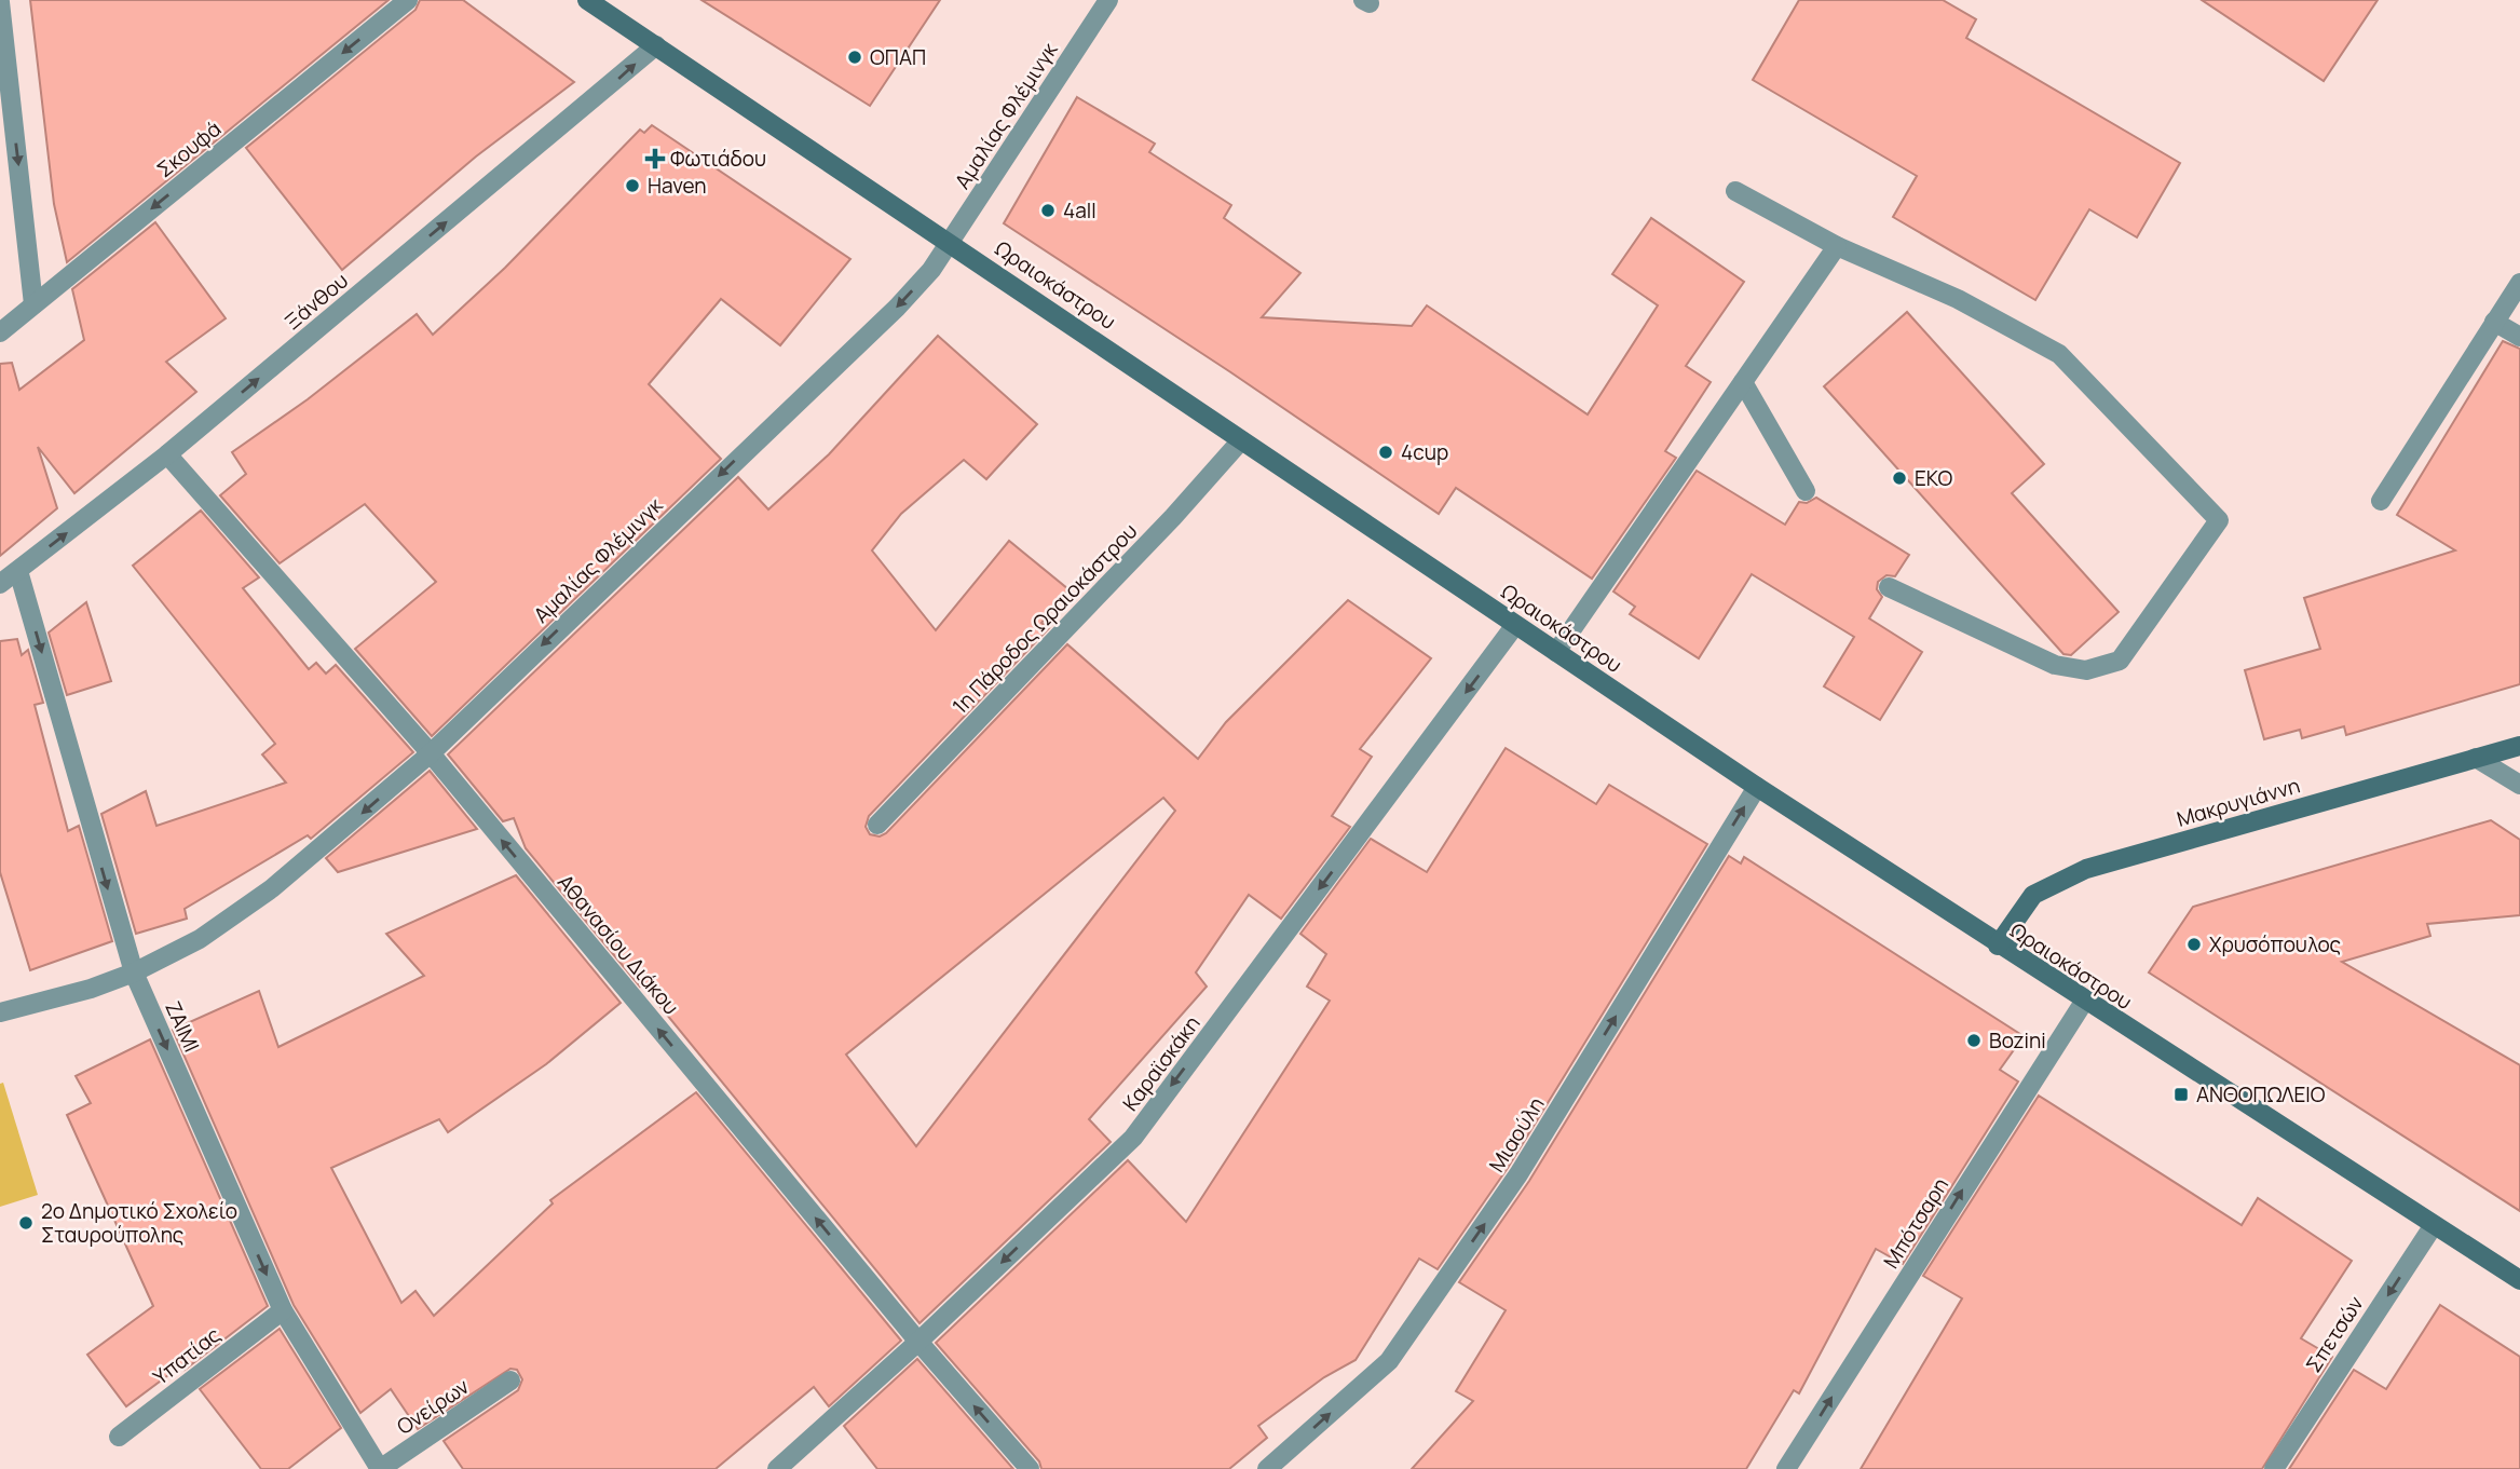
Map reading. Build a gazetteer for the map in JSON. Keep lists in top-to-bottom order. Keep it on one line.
{"streets":{"main road":["Ωραιοκάστρου","Μακρυγιάννη"],"street":["Αμαλίας Φλέμινγκ","Σκουφά","Ξάνθου","1η Πάροδος Ωραιοκάστρου","Αθανασίου Διάκου","ZAIMI","Καραϊσκάκη","Μιαούλη","Μπότσαρη","Σπετσών","Υπατίας","Ονείρων"]},"crossings":[["Αμαλίας Φλέμινγκ","Ωραιοκάστρου"],["Αμαλίας Φλέμινγκ","Αθανασίου Διάκου"],["Αμαλίας Φλέμινγκ","ZAIMI"],["Ωραιοκάστρου","Ξάνθου"],["Ωραιοκάστρου","1η Πάροδος Ωραιοκάστρου"],["Ωραιοκάστρου","Μακρυγιάννη"],["Ωραιοκάστρου","Καραϊσκάκη"],["Ωραιοκάστρου","Μιαούλη"],["Ωραιοκάστρου","Μπότσαρη"],["Ωραιοκάστρου","Σπετσών"],["Ξάνθου","Αθανασίου Διάκου"],["Ξάνθου","ZAIMI"],["Αθανασίου Διάκου","Καραϊσκάκη"],["ZAIMI","Υπατίας"],["ZAIMI","Ονείρων"]],"one_way":["Αμαλίας Φλέμινγκ","Σκουφά","Ξάνθου","Αθανασίου Διάκου","ZAIMI","Καραϊσκάκη","Μιαούλη","Μπότσαρη","Σπετσών"],"places":{"other":["ΟΠΑΠ","Haven","4all","4cup","EKO","Χρυσόπουλος","Bozini","2ο Δημοτικό Σχολείο Σταυρούπολης"],"health":["Φωτιάδου"],"transit":["ΑΝΘΟΠΩΛΕΙΟ"]}}
